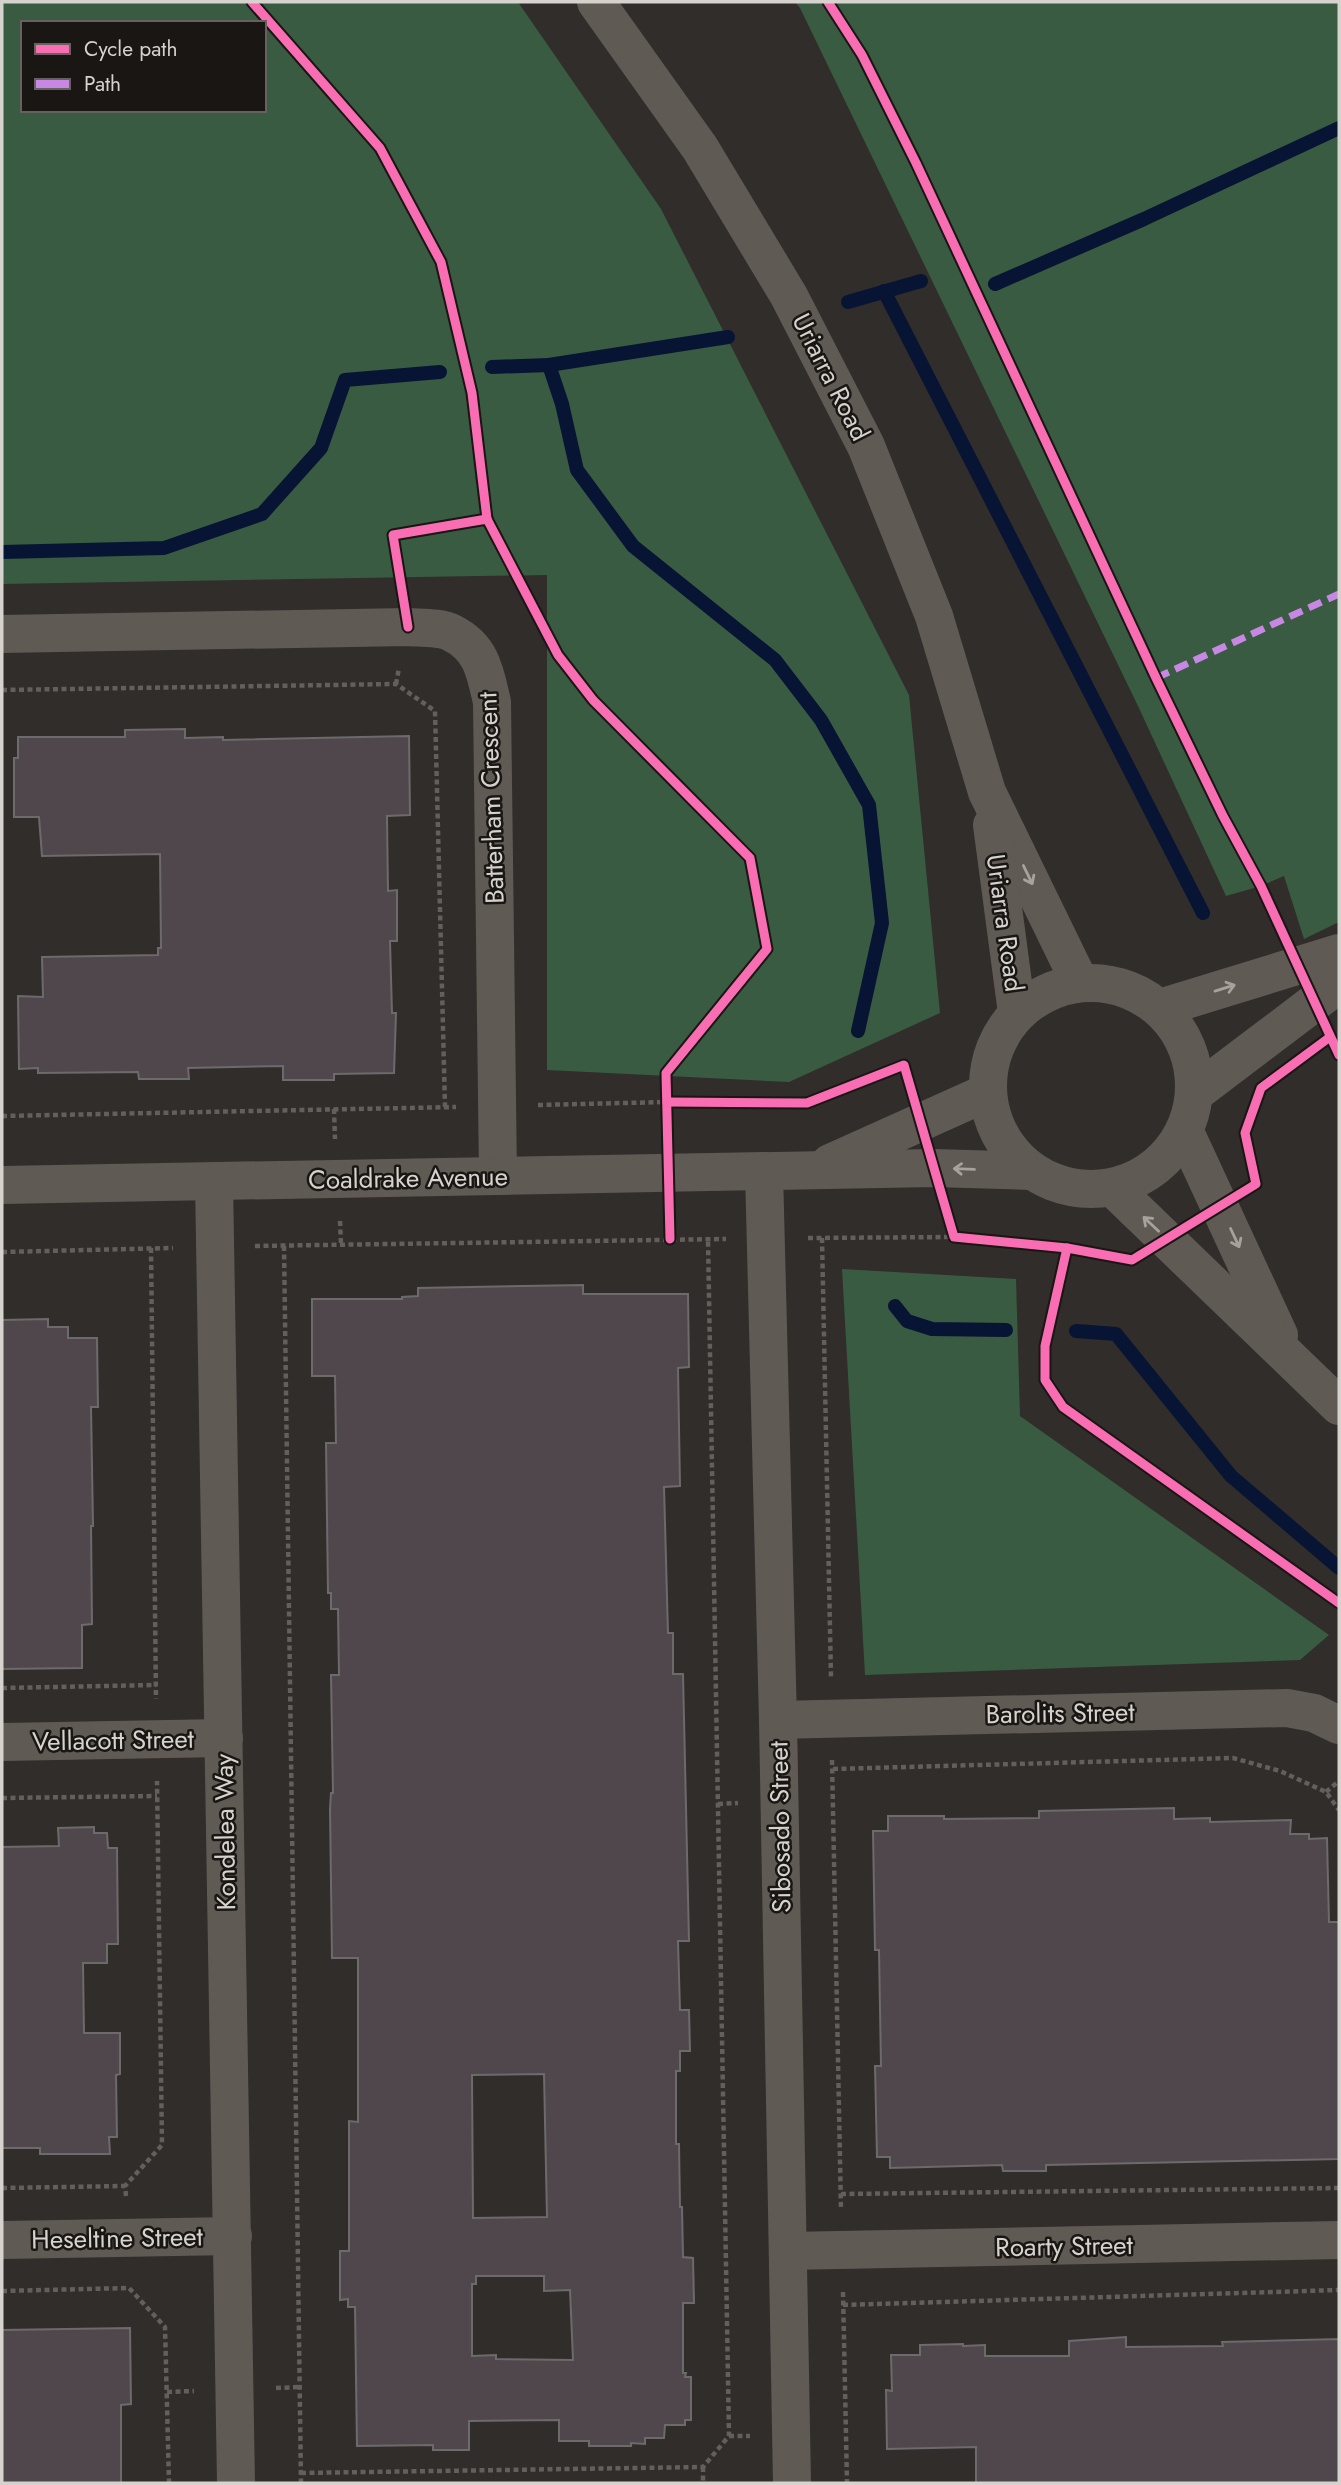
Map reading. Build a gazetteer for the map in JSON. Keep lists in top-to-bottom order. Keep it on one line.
{"streets":{"street":["Uriarra Road","Batterham Crescent","Coaldrake Avenue","Barolits Street","Vellacott Street","Sibosado Street","Kondelea Way","Heseltine Street","Roarty Street"]},"crossings":[["Uriarra Road","Coaldrake Avenue"],["Batterham Crescent","Coaldrake Avenue"],["Coaldrake Avenue","Sibosado Street"],["Coaldrake Avenue","Kondelea Way"],["Barolits Street","Sibosado Street"],["Vellacott Street","Kondelea Way"],["Sibosado Street","Roarty Street"],["Kondelea Way","Heseltine Street"]],"legend":["Cycle path","Path"]}
